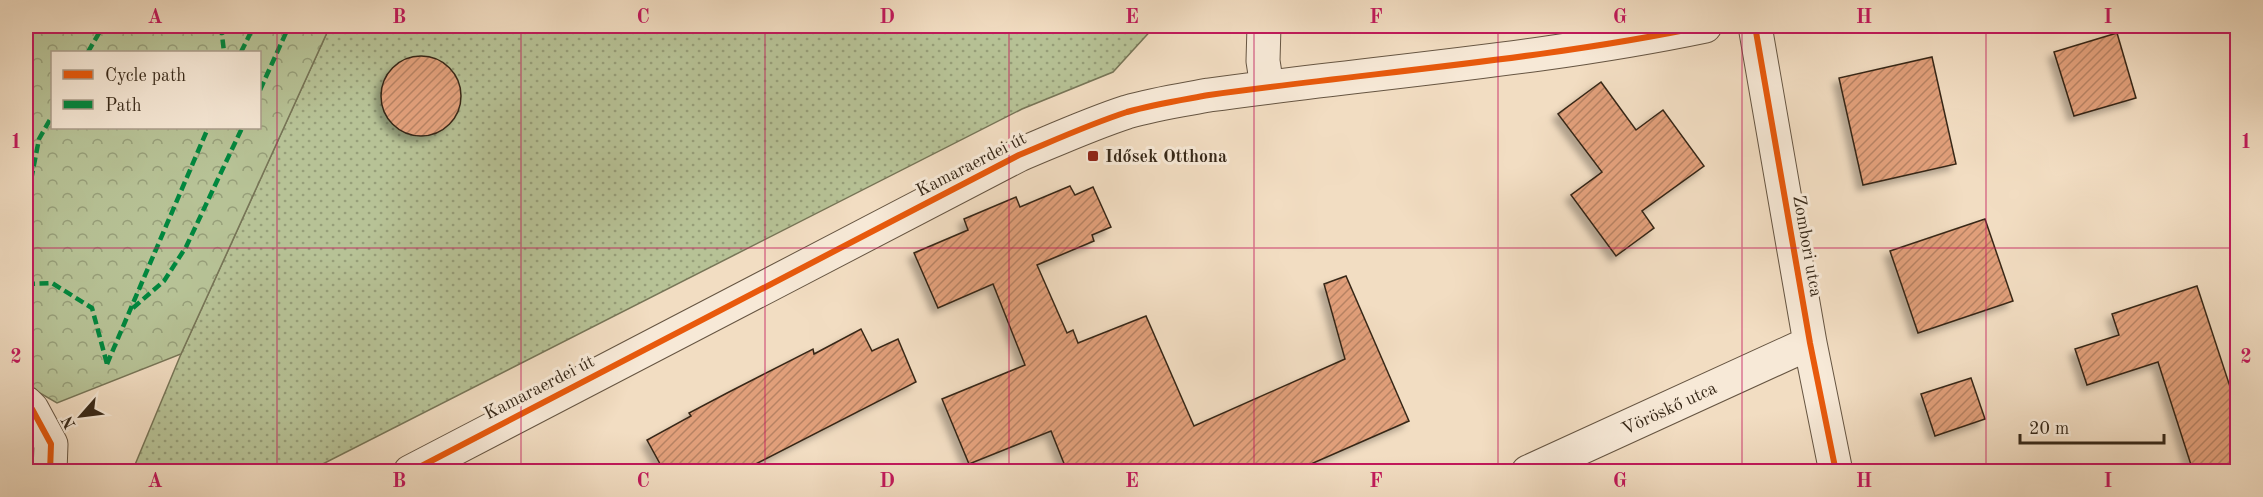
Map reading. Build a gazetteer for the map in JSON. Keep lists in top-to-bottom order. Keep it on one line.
{"streets":{"street":["Kamaraerdei út","Zombori utca","Vöröskő utca"]},"crossings":[["Zombori utca","Vöröskő utca"]],"places":{"transit":["Idősek Otthona"]},"legend":["Cycle path","Path"],"scale_bar":"20 m","north":"bottom left","grid":{"columns":["A","B","C","D","E","F","G","H","I"],"rows":["1","2"]}}
